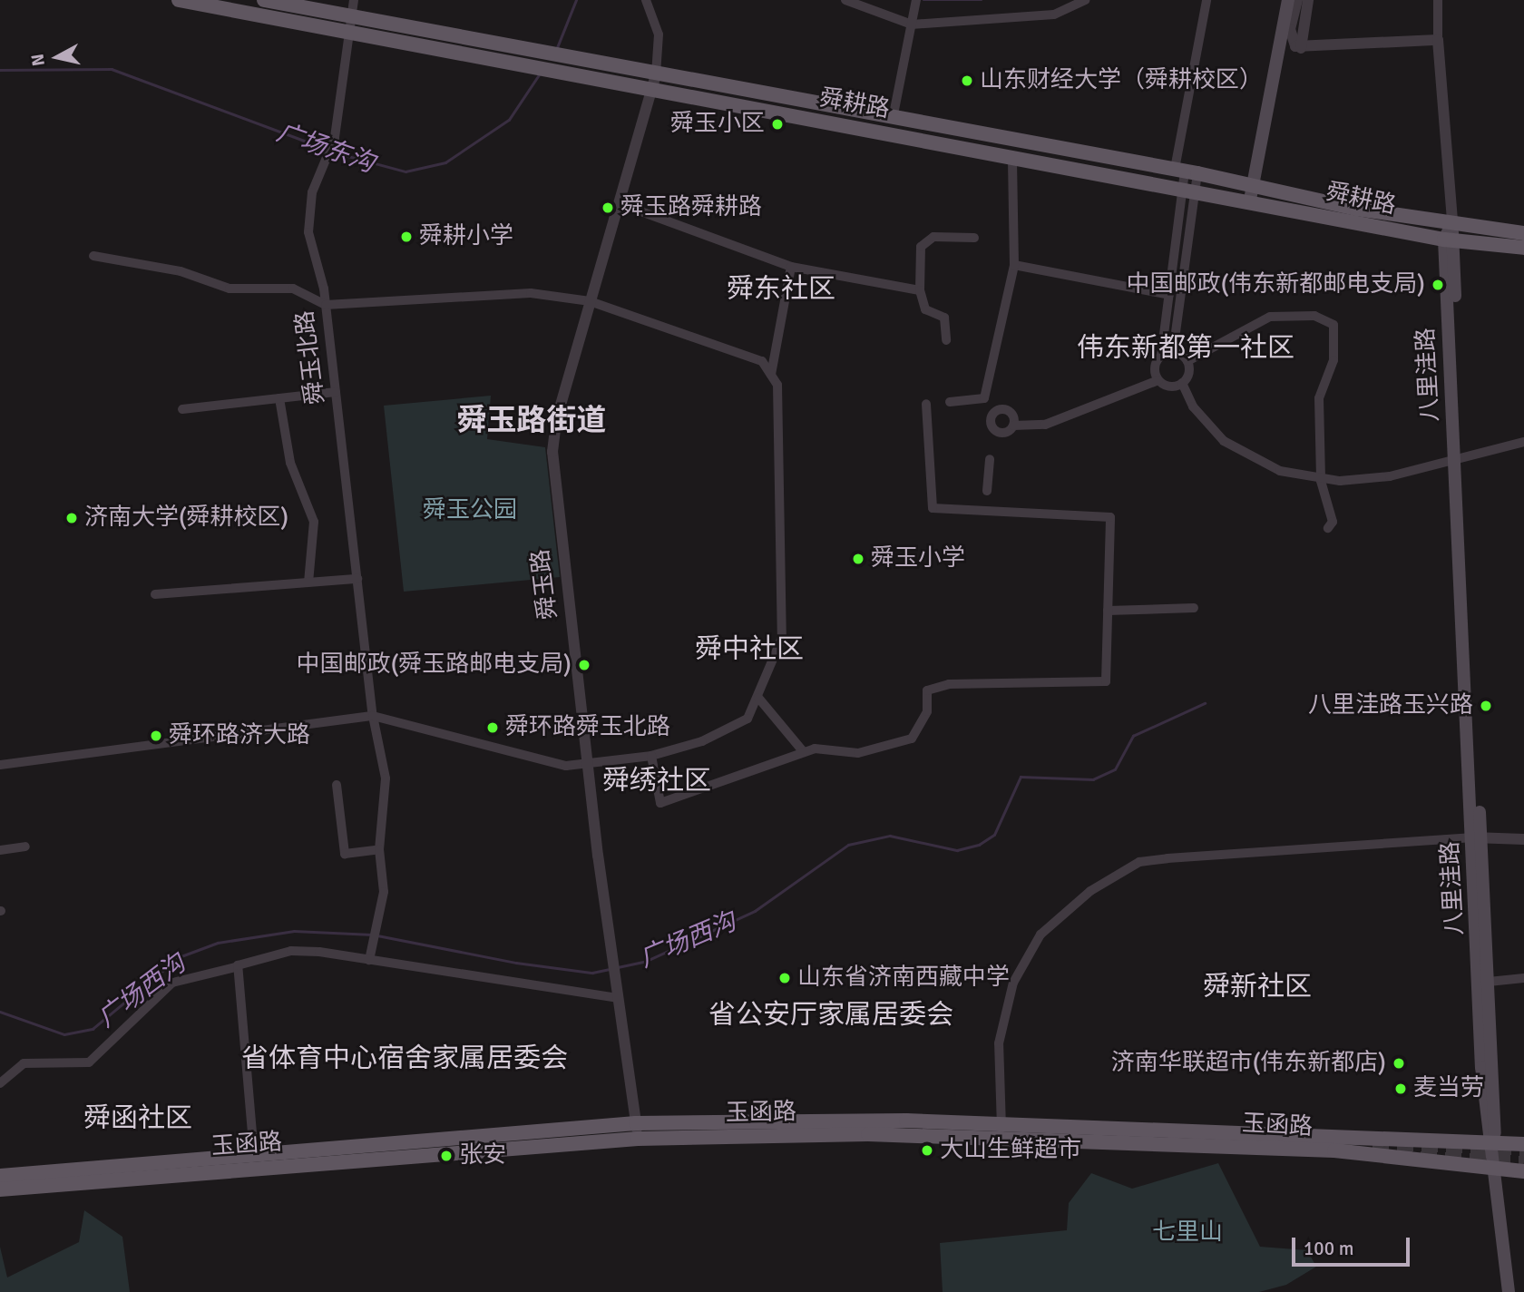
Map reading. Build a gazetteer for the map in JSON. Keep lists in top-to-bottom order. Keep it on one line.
{"streets":{"main road":["舜耕路","八里洼路","玉函路"],"street":["舜玉北路","舜玉路"]},"crossings":[["舜耕路","舜玉北路"],["舜耕路","八里洼路"],["舜耕路","舜玉路"],["八里洼路","玉函路"],["舜玉路","玉函路"]],"districts":["舜东社区","伟东新都第一社区","舜玉路街道","舜中社区","舜绣社区","舜新社区","省公安厅家属居委会","省体育中心宿舍家属居委会","舜函社区"],"water":["广场东沟","广场西沟"],"parks":["舜玉公园","七里山"],"places":["山东财经大学（舜耕校区）","舜玉小区","舜玉路舜耕路","舜耕小学","中国邮政(伟东新都邮电支局)","济南大学(舜耕校区)","舜玉小学","中国邮政(舜玉路邮电支局)","八里洼路玉兴路","舜环路舜玉北路","舜环路济大路","山东省济南西藏中学","济南华联超市(伟东新都店)","麦当劳","大山生鲜超市","张安"],"scale_bar":"100 m","north":"left"}
